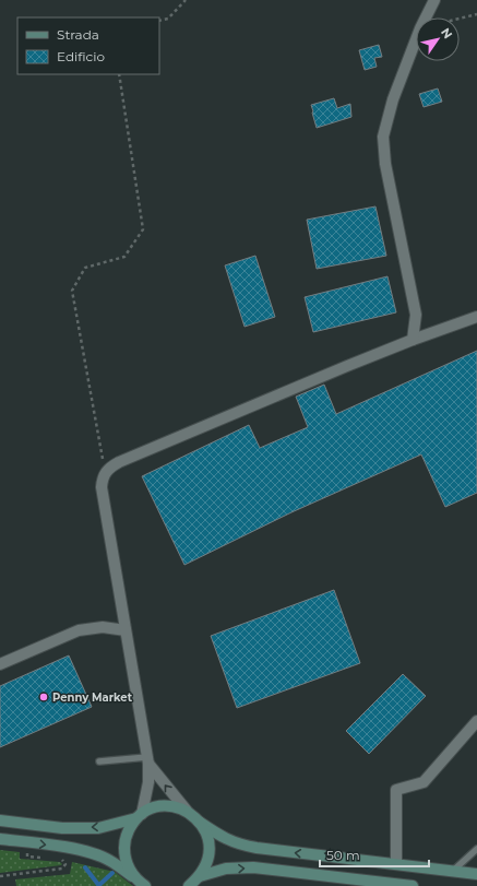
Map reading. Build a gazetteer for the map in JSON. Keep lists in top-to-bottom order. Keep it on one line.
{"places":["Penny Market"],"legend":["Strada","Edificio"],"scale_bar":"50 m","north":"top right"}
